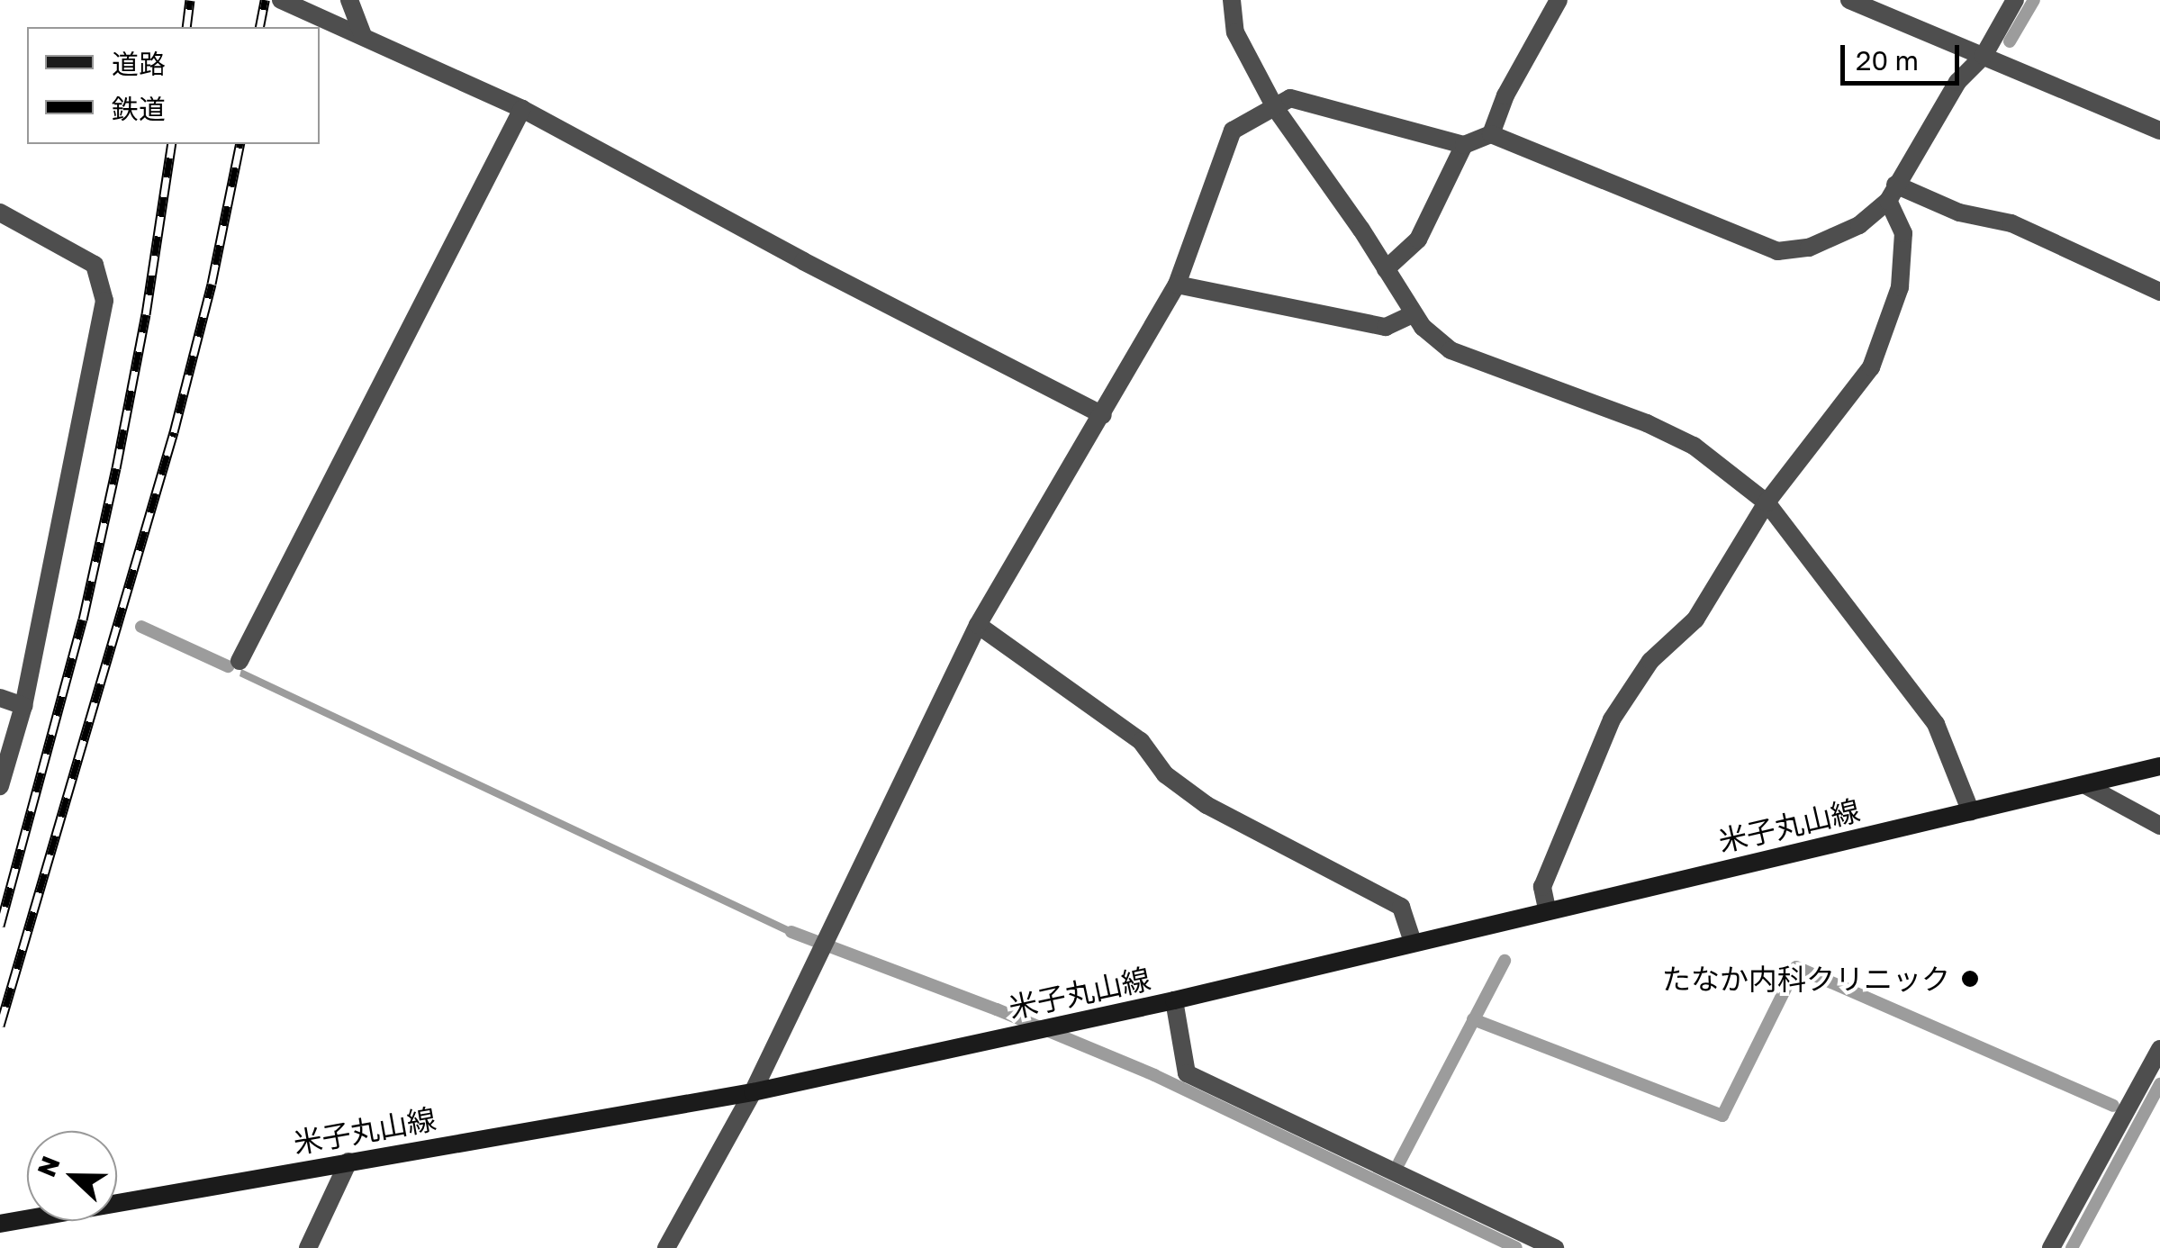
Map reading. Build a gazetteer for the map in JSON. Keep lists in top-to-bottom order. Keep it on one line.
{"streets":{"main road":["米子丸山線"]},"places":["たなか内科クリニック"],"legend":["道路","鉄道"],"scale_bar":"20 m","north":"left"}
